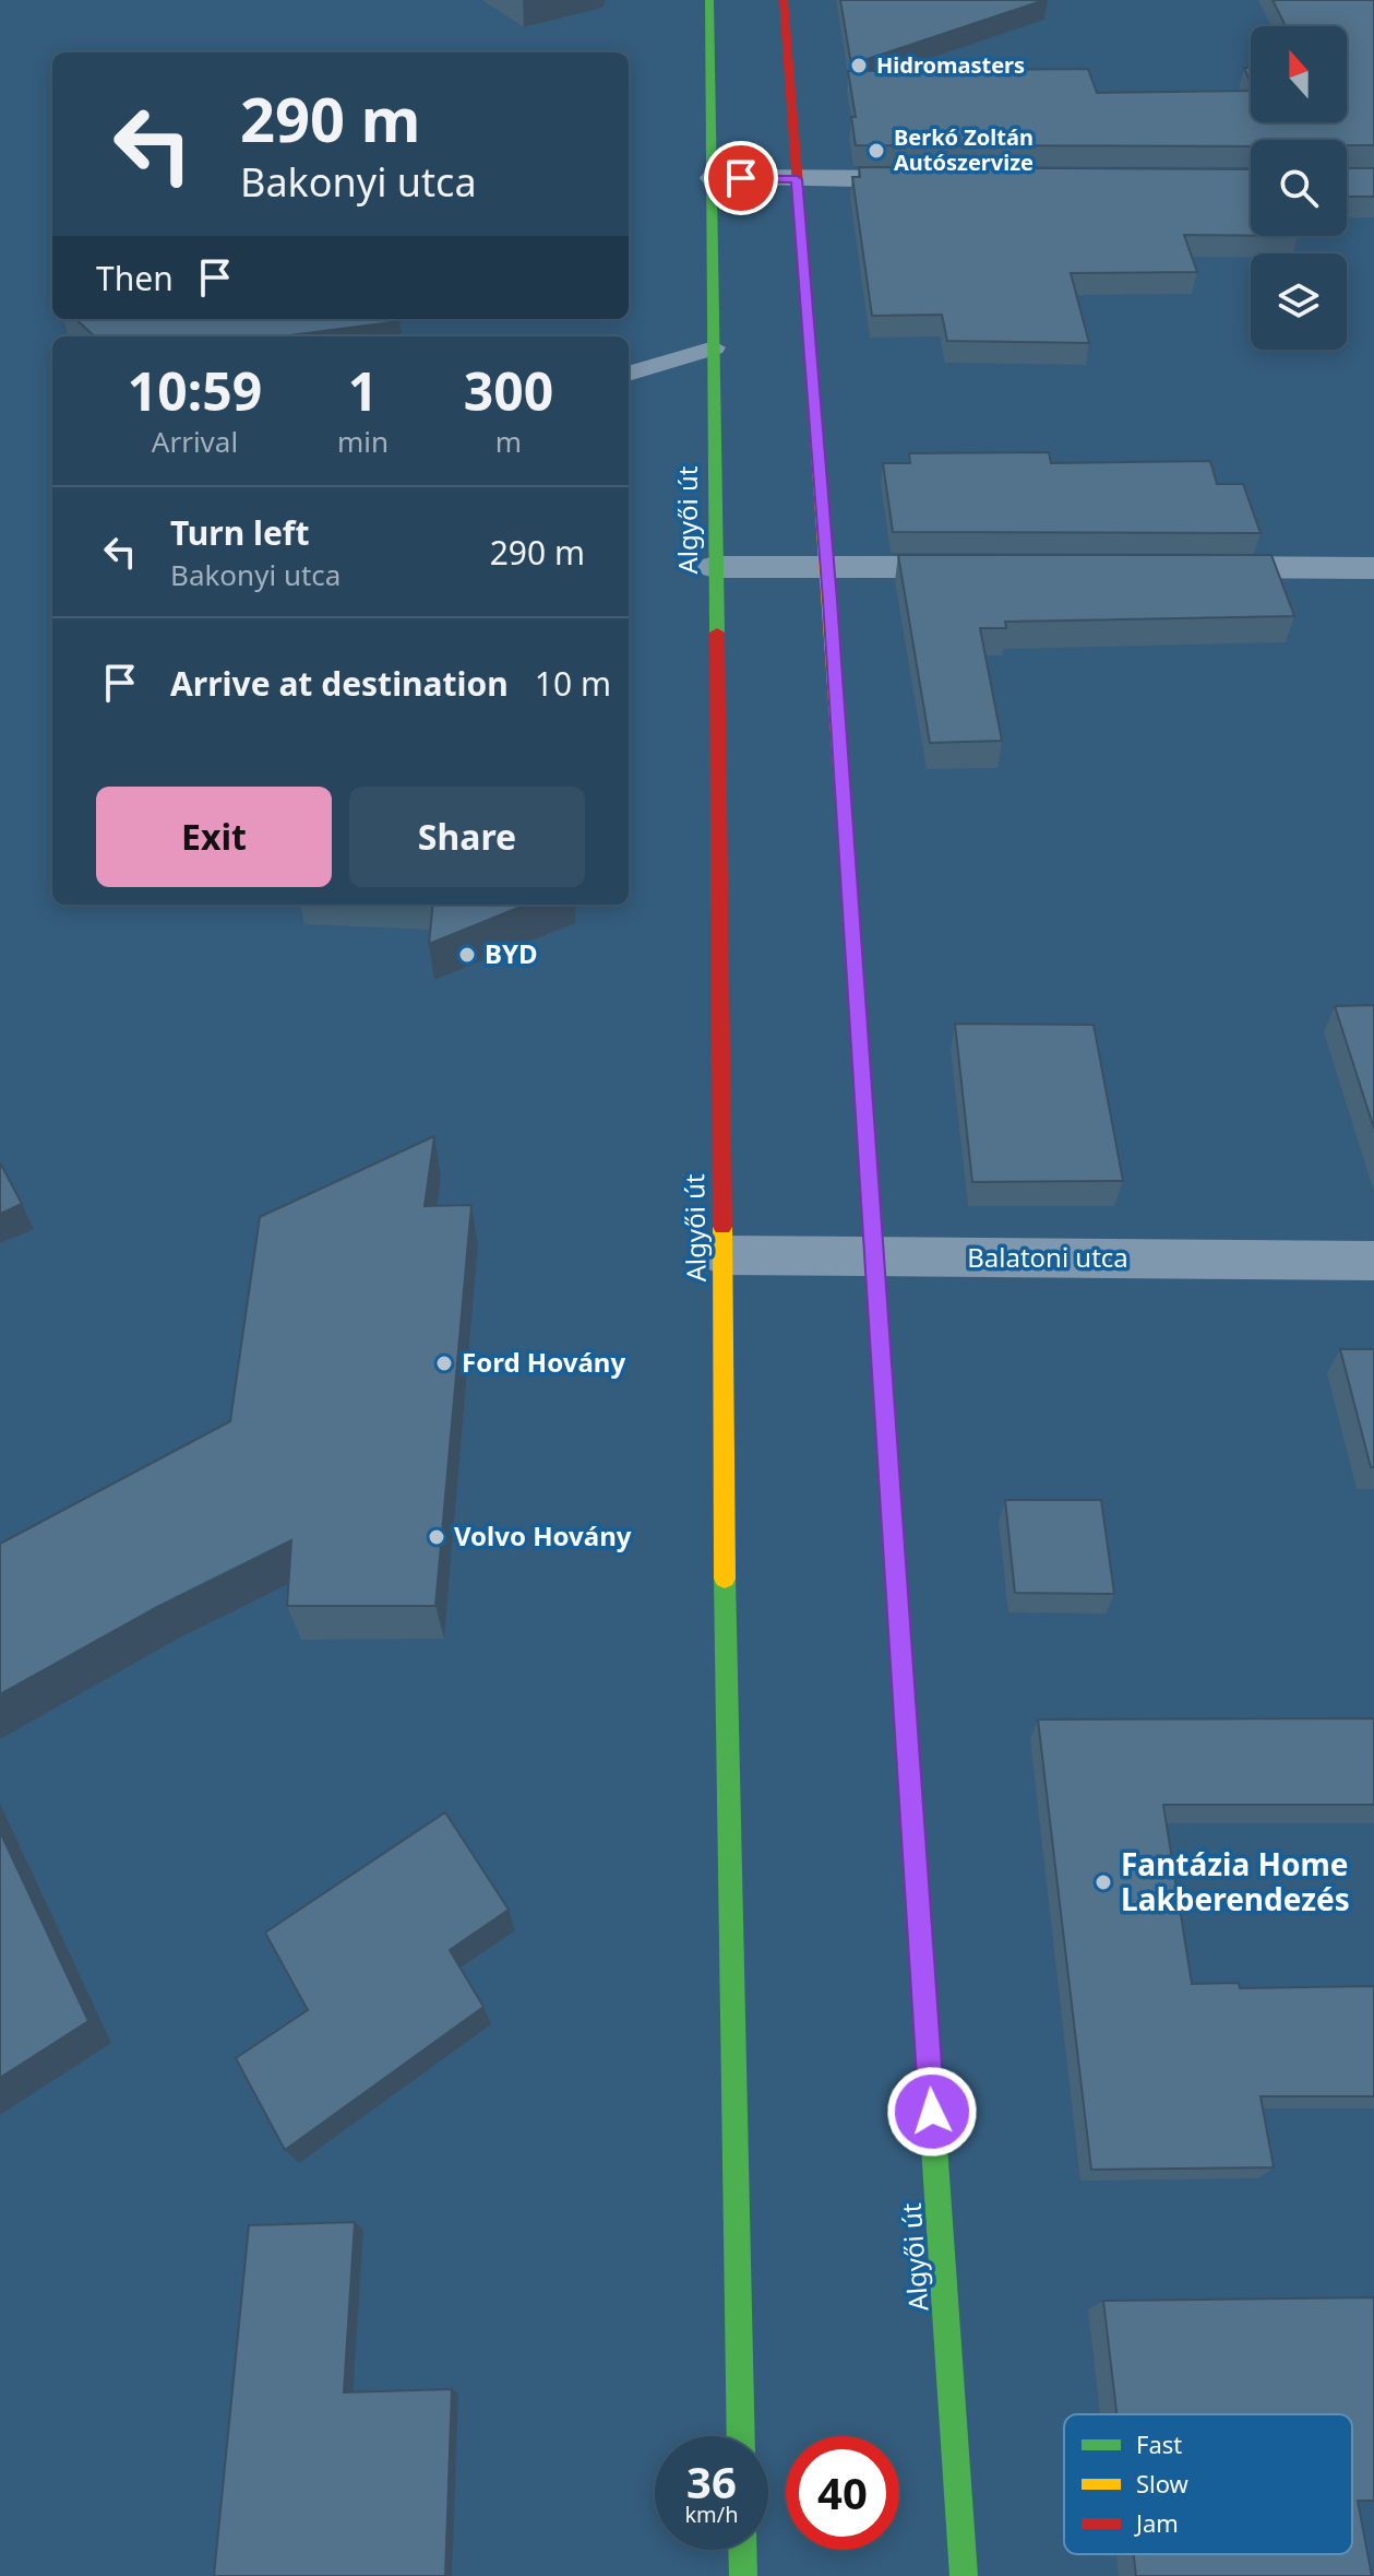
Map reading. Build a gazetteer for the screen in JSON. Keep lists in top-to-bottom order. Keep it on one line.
{"streets":{"street":["Algyői út","Balatoni utca"]},"crossings":[["Algyői út","Balatoni utca"]],"places":["Hidromasters","Berkó Zoltán Autószervize","BYD","Ford Hovány","Volvo Hovány","Fantázia Home Lakberendezés"],"legend":["Fast","Slow","Jam"],"north":"top","page":{"turn":["290 m","Bakonyi utca"],"then":"Then","eta":["10:59","Arrival","1","min","300","m"],"list":[{"name":"Turn left","note":"Bakonyi utca","value":"290 m"},{"name":"Arrive at destination","value":"10 m"}],"buttons":["Exit","Share"],"speed":"36 km/h","limit":"40"}}
